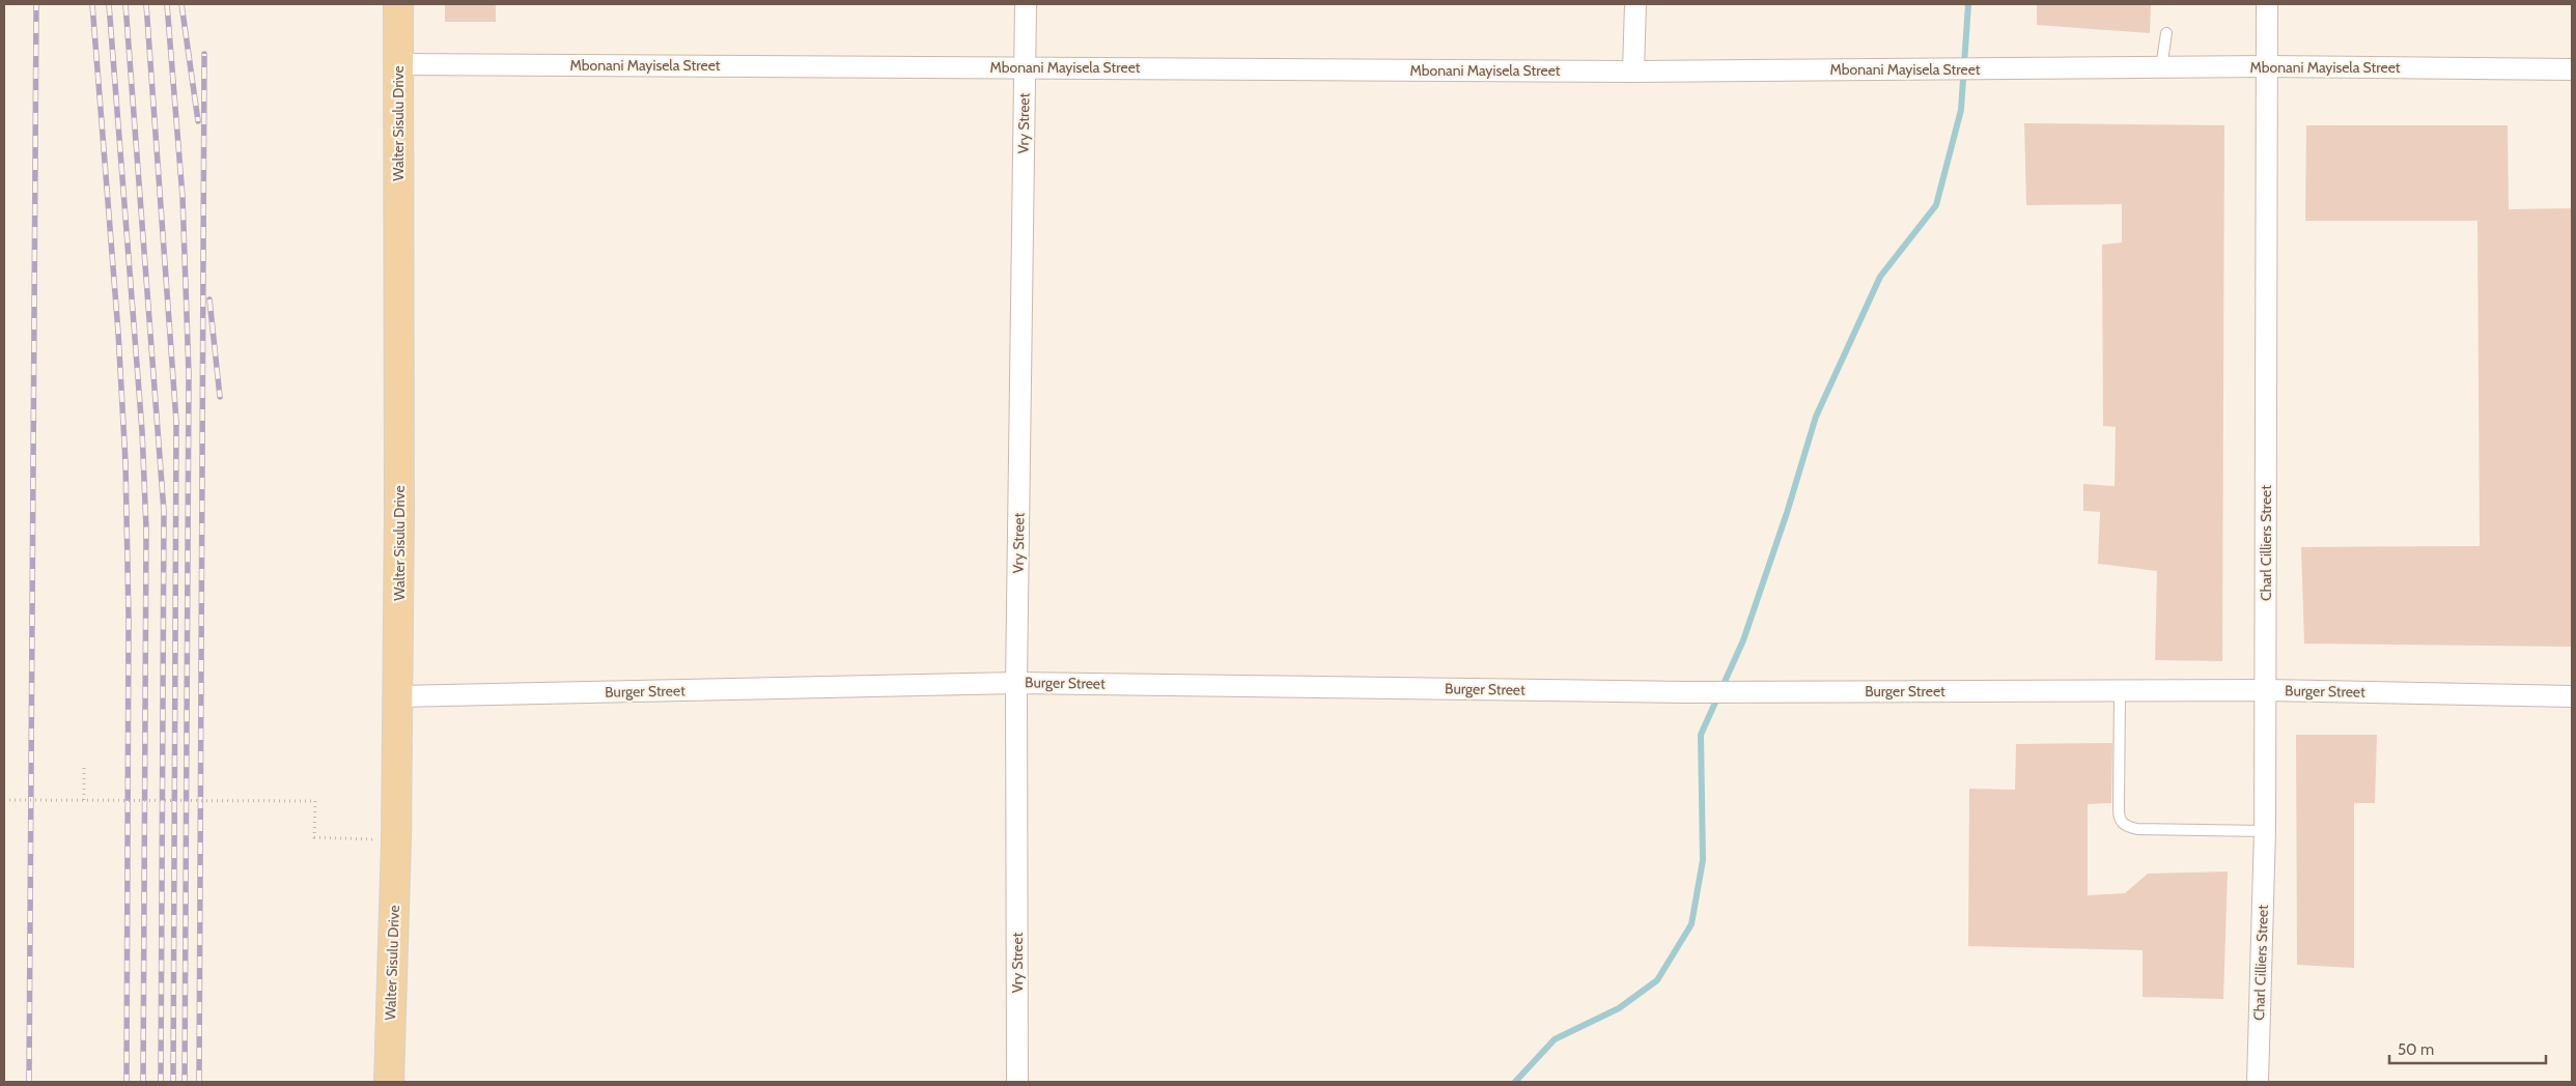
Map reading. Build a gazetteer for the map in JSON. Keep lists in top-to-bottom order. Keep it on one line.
{"streets":{"main road":["Walter Sisulu Drive"],"street":["Mbonani Mayisela Street","Vry Street","Charl Cilliers Street","Burger Street"]},"crossings":[["Mbonani Mayisela Street","Walter Sisulu Drive"],["Mbonani Mayisela Street","Vry Street"],["Mbonani Mayisela Street","Charl Cilliers Street"],["Walter Sisulu Drive","Burger Street"],["Vry Street","Burger Street"],["Charl Cilliers Street","Burger Street"]],"scale_bar":"50 m"}
